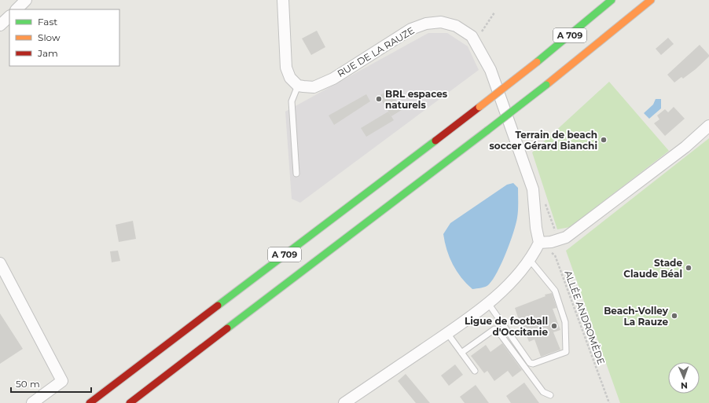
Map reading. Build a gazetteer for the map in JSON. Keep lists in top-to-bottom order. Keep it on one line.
{"streets":{"highway":["A 709"],"street":["RUE DE LA RAUZE"],"path":["ALLÉE ANDROMÈDE"]},"crossings":[["RUE DE LA RAUZE","ALLÉE ANDROMÈDE"]],"places":["BRL espaces naturels","Terrain de beach soccer Gérard Bianchi","Stade Claude Béal","Beach-Volley La Rauze","Ligue de football d'Occitanie"],"legend":["Fast","Slow","Jam"],"scale_bar":"50 m","north":"bottom"}
